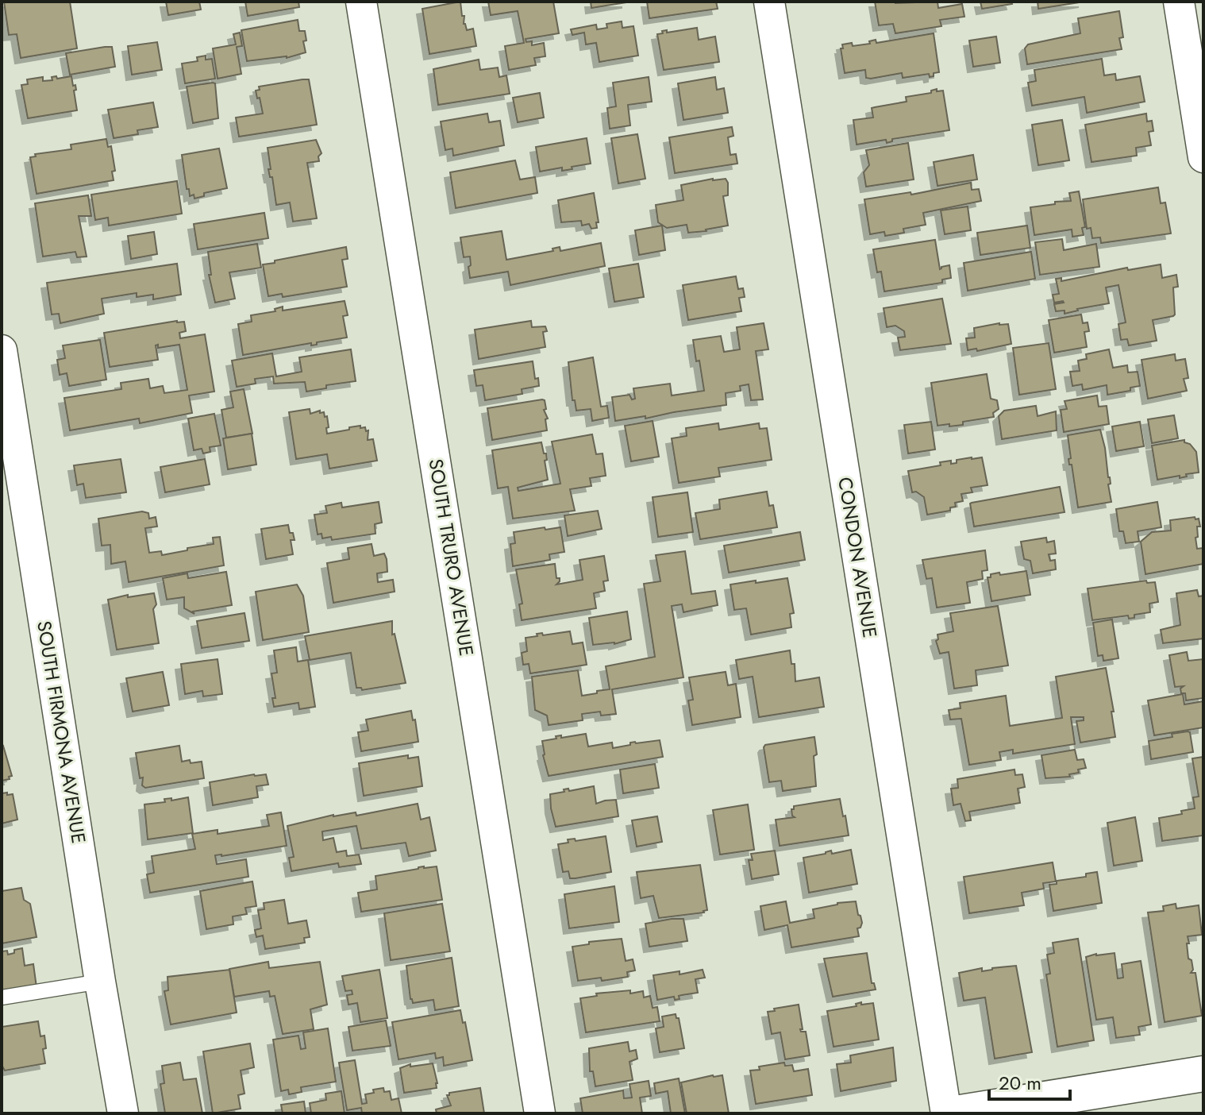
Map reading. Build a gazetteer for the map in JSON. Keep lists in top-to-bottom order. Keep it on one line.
{"streets":{"street":["SOUTH TRURO AVENUE","CONDON AVENUE","SOUTH FIRMONA AVENUE"]},"scale_bar":"20 m"}
